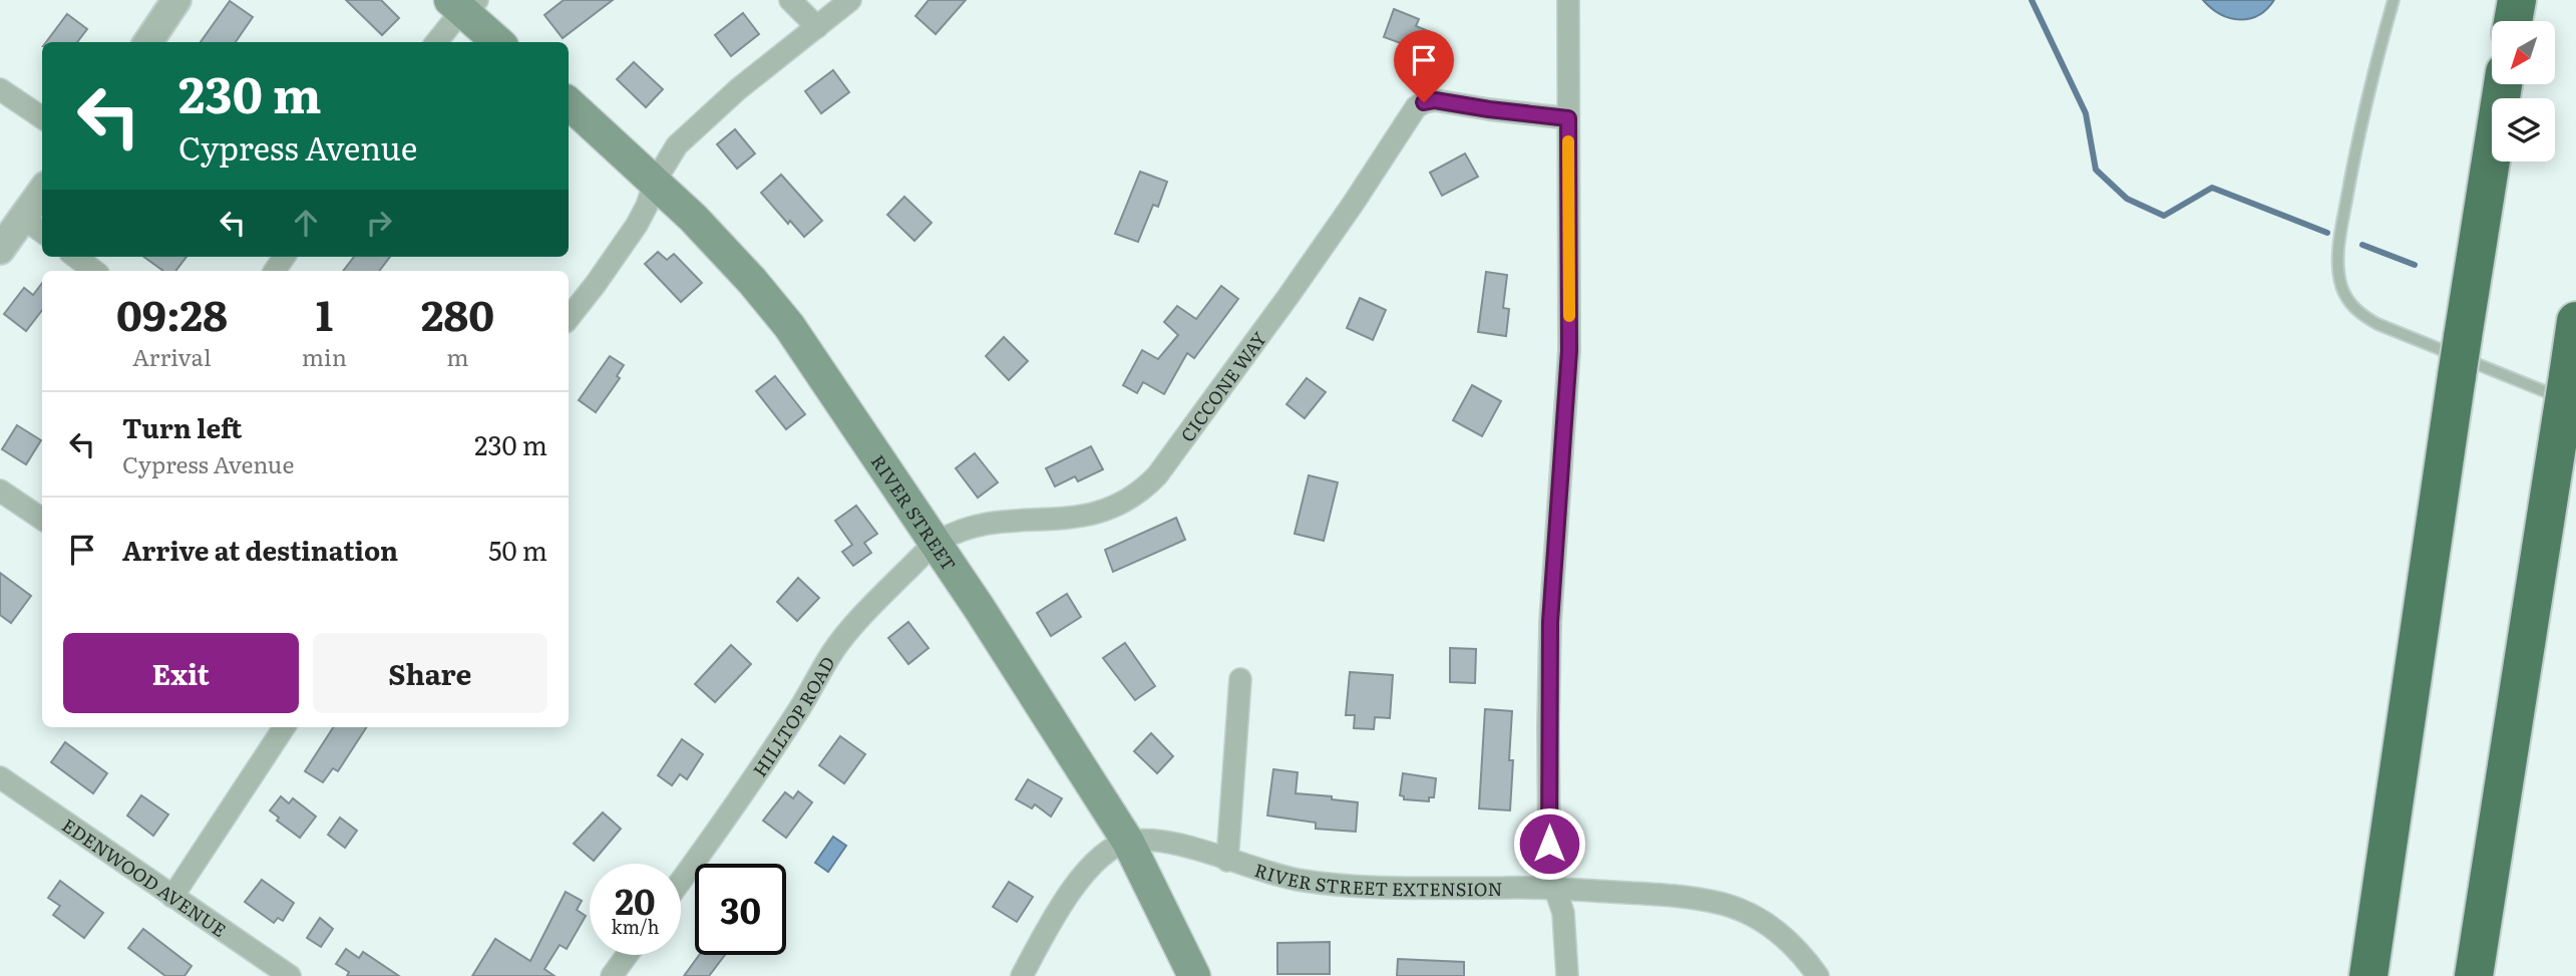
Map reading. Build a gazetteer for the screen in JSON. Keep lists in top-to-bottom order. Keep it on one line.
{"streets":{"main road":["RIVER STREET"],"street":["CICCONE WAY","HILLTOP ROAD","EDENWOOD AVENUE","RIVER STREET EXTENSION"]},"crossings":[["CICCONE WAY","RIVER STREET"],["CICCONE WAY","HILLTOP ROAD"],["RIVER STREET","HILLTOP ROAD"],["RIVER STREET","RIVER STREET EXTENSION"]],"north":"bottom left","page":{"turn":["230 m","Cypress Avenue"],"eta":["09:28","Arrival","1","min","280","m"],"list":[{"name":"Turn left","note":"Cypress Avenue","value":"230 m"},{"name":"Arrive at destination","value":"50 m"}],"buttons":["Exit","Share"],"speed":"20 km/h","limit":"30"}}
